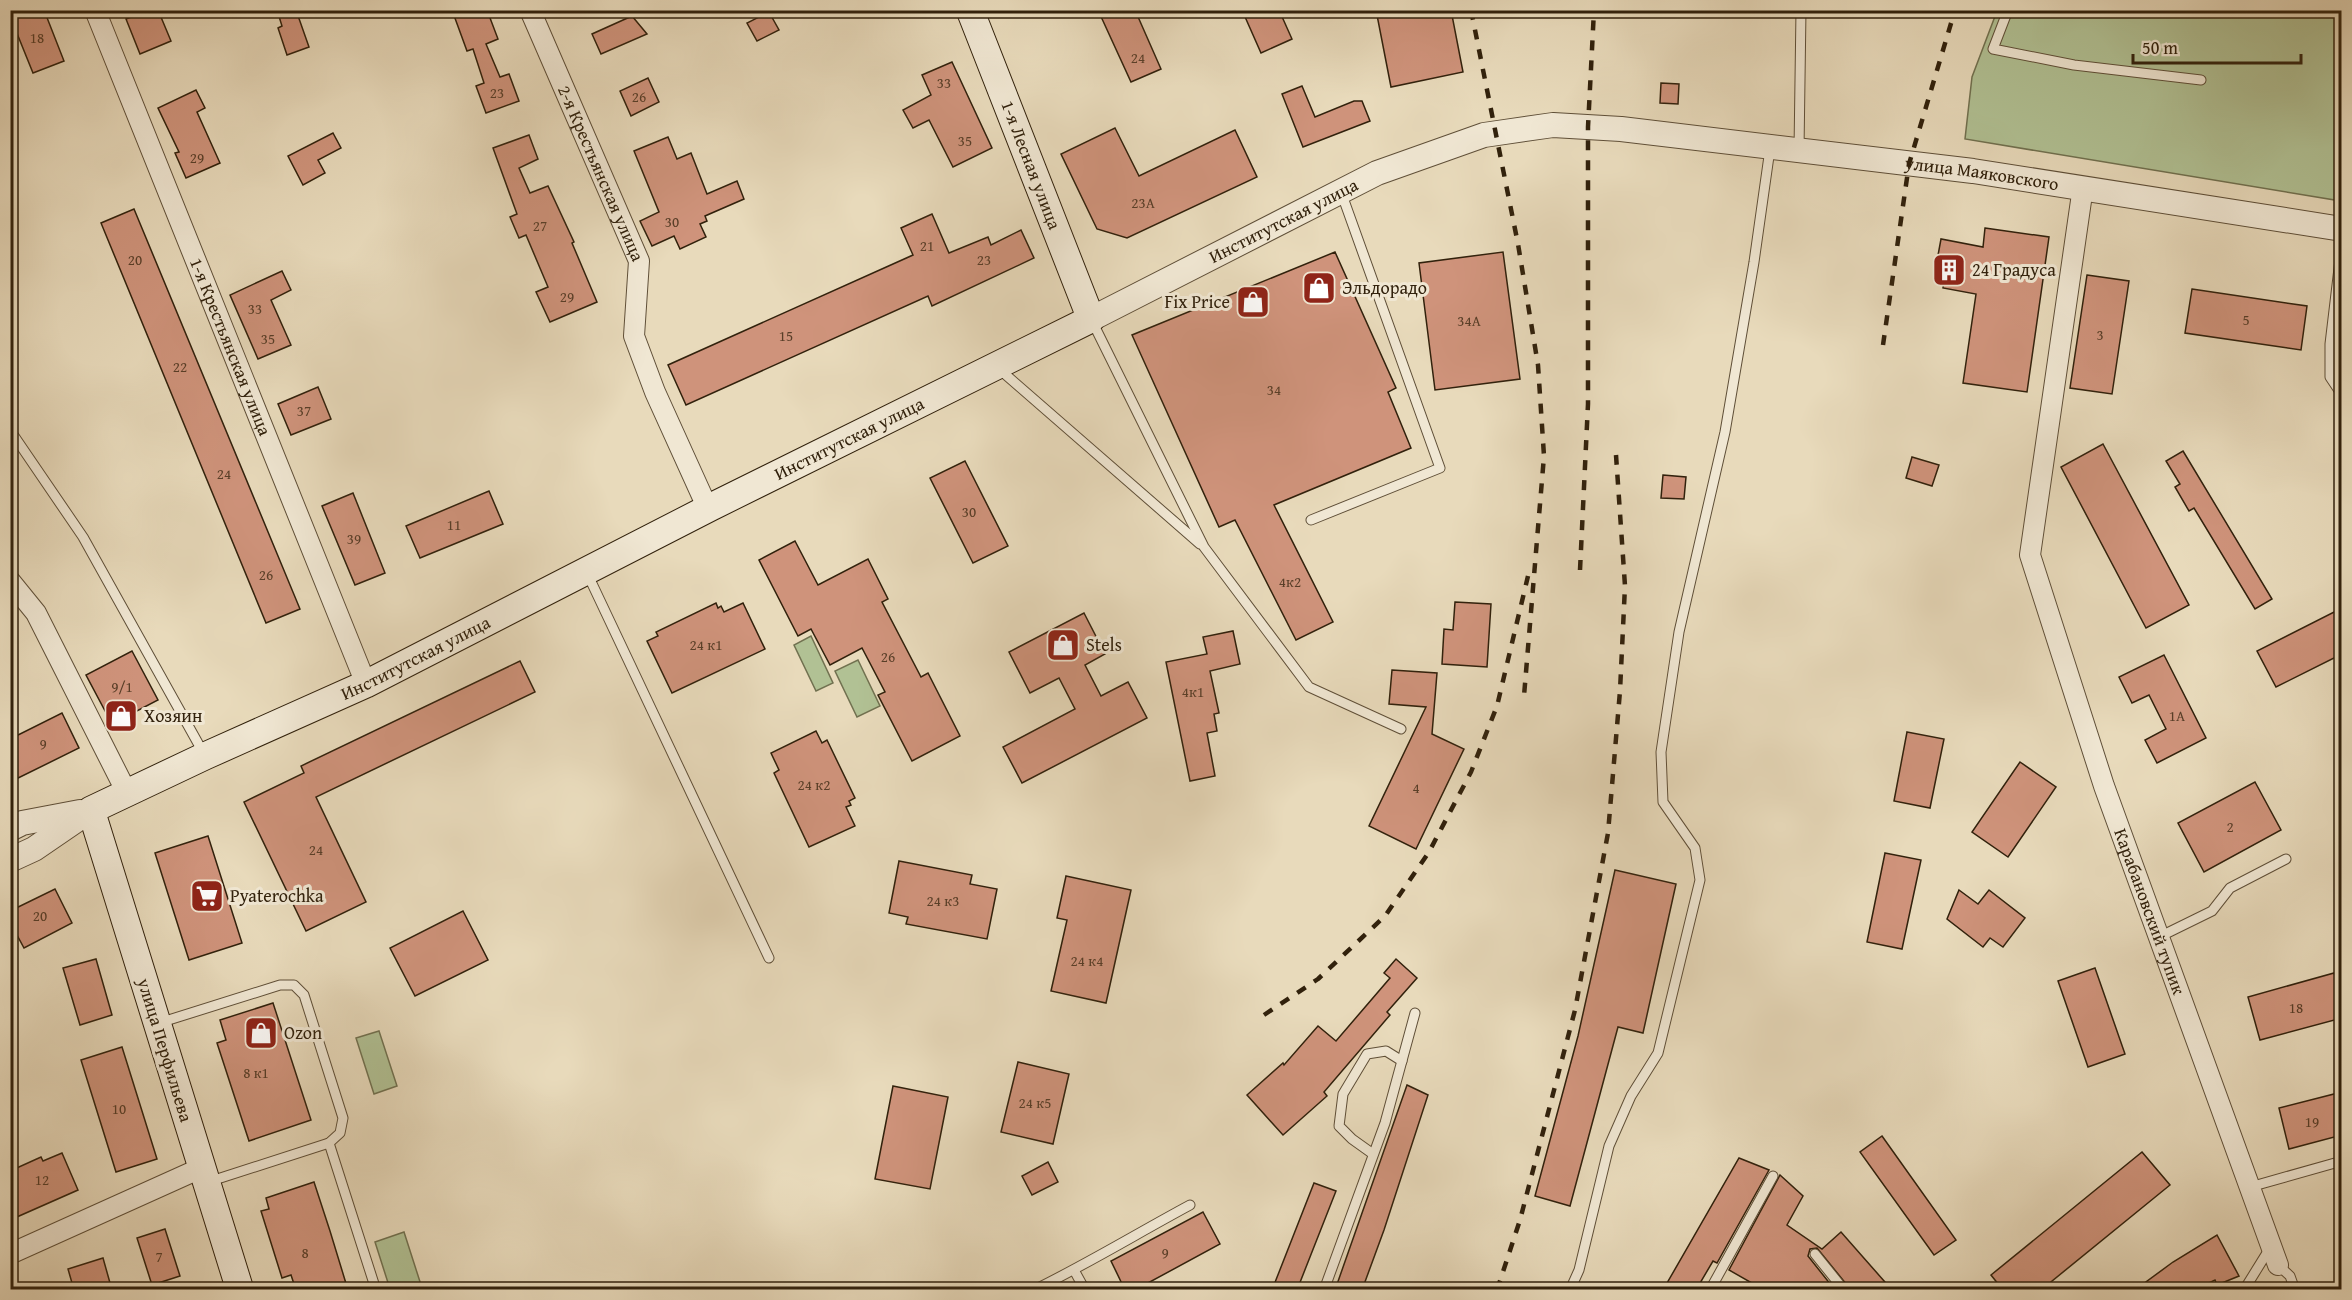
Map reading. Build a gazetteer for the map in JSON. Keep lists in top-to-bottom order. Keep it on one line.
{"streets":{"main road":["1-я Лесная улица","Институтская улица","улица Перфильева"],"street":["улица Маяковского","2-я Крестьянская улица","1-я Крестьянская улица","Карабановский тупик"]},"crossings":[["1-я Лесная улица","Институтская улица"],["улица Маяковского","Институтская улица"],["улица Маяковского","Карабановский тупик"],["2-я Крестьянская улица","Институтская улица"],["Институтская улица","1-я Крестьянская улица"],["Институтская улица","улица Перфильева"]],"places":{"building":["24 Градуса"],"shop":["Эльдорадо","Fix Price","Stels","Хозяин","Ozon"],"supermarket":["Pyaterochka"]},"house_numbers":["18","24","33","23","26","35","29","23А","30","27","21","20","23","29","33","5","34А","3","15","35","22","34","37","24","30","11","39","26","4к2","24 к1","26","9/1","4к1","1А","9","24 к2","4","2","24","24 к3","20","24 к4","18","8 к1","24 к5","10","19","12","8","9","7"],"scale_bar":"50 m"}
